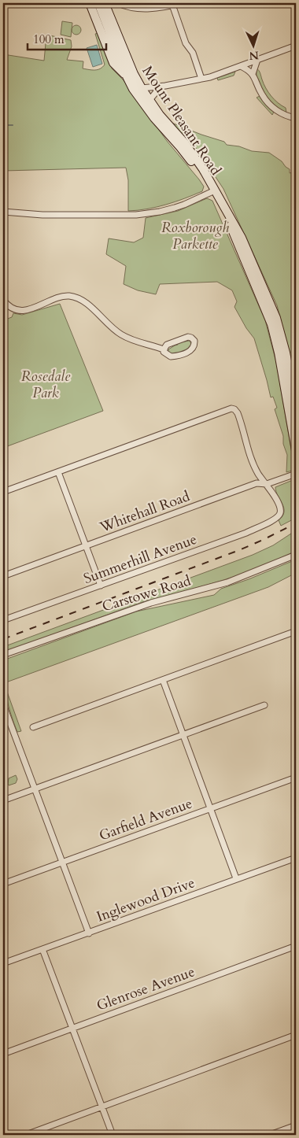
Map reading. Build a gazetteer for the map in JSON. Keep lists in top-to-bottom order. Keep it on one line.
{"streets":{"main road":["Mount Pleasant Road"],"street":["Whitehall Road","Summerhill Avenue","Carstowe Road","Garfield Avenue","Inglewood Drive","Glenrose Avenue"]},"crossings":[["Whitehall Road","Summerhill Avenue"]],"parks":["Roxborough Parkette","Rosedale Park"],"scale_bar":"100 m","north":"bottom"}
